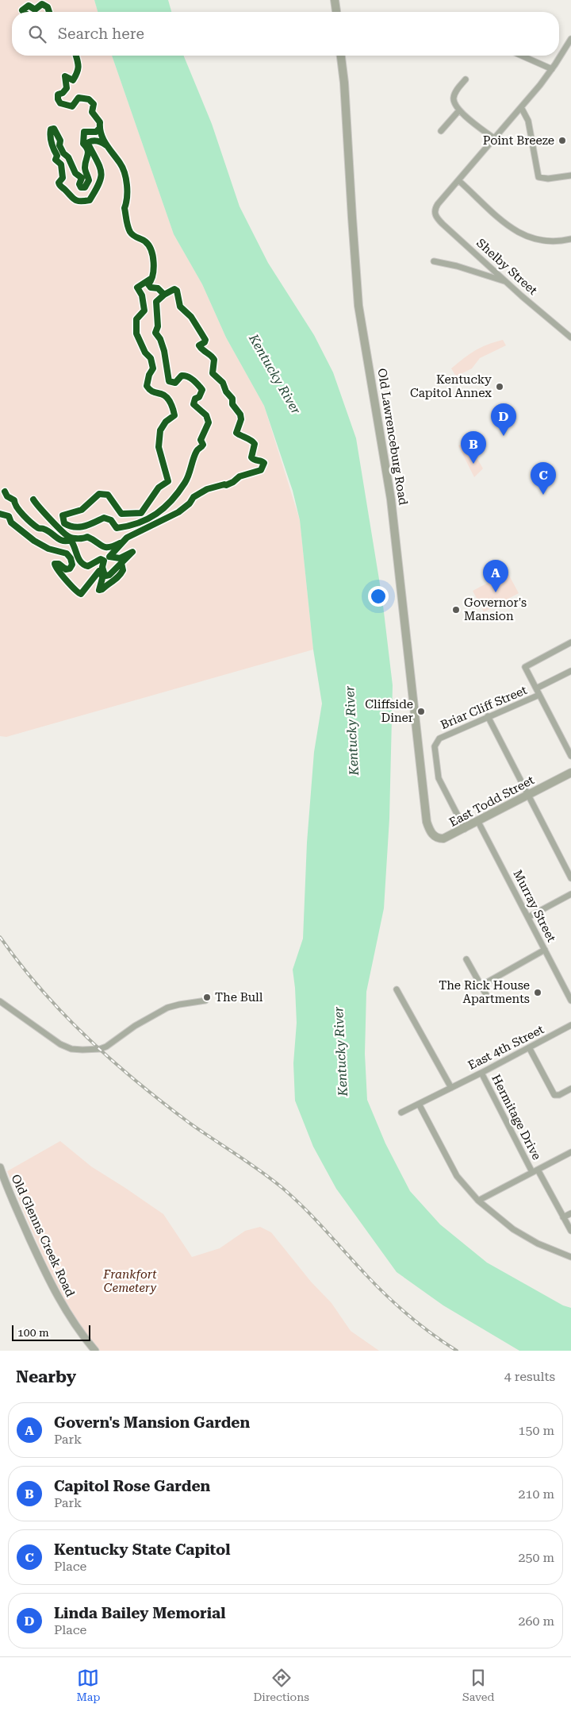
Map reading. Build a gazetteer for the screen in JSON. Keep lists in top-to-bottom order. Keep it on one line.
{"streets":{"main road":["Old Lawrenceburg Road","East Todd Street"],"street":["Shelby Street","Briar Cliff Street","Murray Street","East 4th Street","Hermitage Drive","Old Glenns Creek Road"]},"crossings":[["Old Lawrenceburg Road","East Todd Street"],["Briar Cliff Street","East Todd Street"],["East Todd Street","Murray Street"],["East 4th Street","Hermitage Drive"]],"water":["Kentucky River"],"parks":["Frankfort Cemetery"],"places":["Point Breeze","Kentucky Capitol Annex","Governor's Mansion","Cliffside Diner","The Rick House Apartments","The Bull"],"scale_bar":"100 m","page":{"search":"Search here","pins":["D","B","C","A"],"scale":"100 m","heading":["Nearby","4 results"],"list":[{"mark":"A","name":"Govern's Mansion Garden","note":"Park","value":"150 m"},{"mark":"B","name":"Capitol Rose Garden","note":"Park","value":"210 m"},{"mark":"C","name":"Kentucky State Capitol","note":"Place","value":"250 m"},{"mark":"D","name":"Linda Bailey Memorial","note":"Place","value":"260 m"}],"nav":["Map","Directions","Saved"]}}
